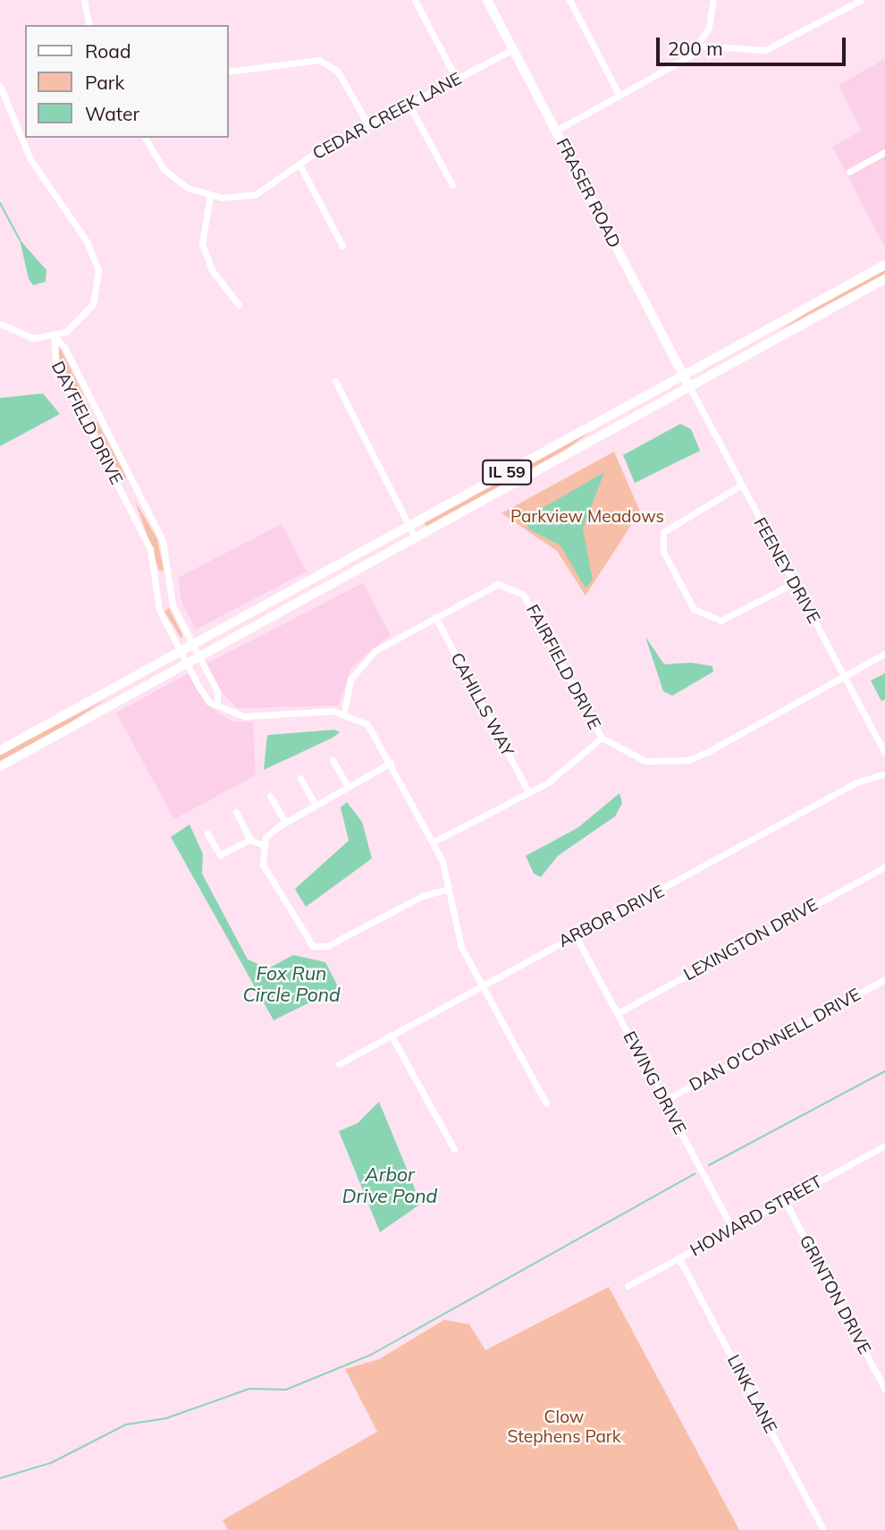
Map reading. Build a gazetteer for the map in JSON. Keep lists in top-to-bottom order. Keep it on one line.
{"streets":{"main road":["IL 59"],"street":["CEDAR CREEK LANE","FRASER ROAD","DAYFIELD DRIVE","FEENEY DRIVE","FAIRFIELD DRIVE","CAHILLS WAY","ARBOR DRIVE","LEXINGTON DRIVE","DAN O'CONNELL DRIVE","EWING DRIVE","HOWARD STREET","GRINTON DRIVE","LINK LANE"]},"crossings":[["CEDAR CREEK LANE","FRASER ROAD"],["FRASER ROAD","IL 59"],["FRASER ROAD","FEENEY DRIVE"],["DAYFIELD DRIVE","IL 59"],["DAYFIELD DRIVE","FAIRFIELD DRIVE"],["IL 59","FEENEY DRIVE"],["FEENEY DRIVE","FAIRFIELD DRIVE"],["FAIRFIELD DRIVE","CAHILLS WAY"],["ARBOR DRIVE","EWING DRIVE"],["LEXINGTON DRIVE","EWING DRIVE"],["DAN O'CONNELL DRIVE","EWING DRIVE"],["EWING DRIVE","HOWARD STREET"],["HOWARD STREET","GRINTON DRIVE"],["HOWARD STREET","LINK LANE"]],"water":["Fox Run Circle Pond","Arbor Drive Pond"],"parks":["Parkview Meadows","Clow Stephens Park"],"legend":["Road","Park","Water"],"scale_bar":"200 m"}
